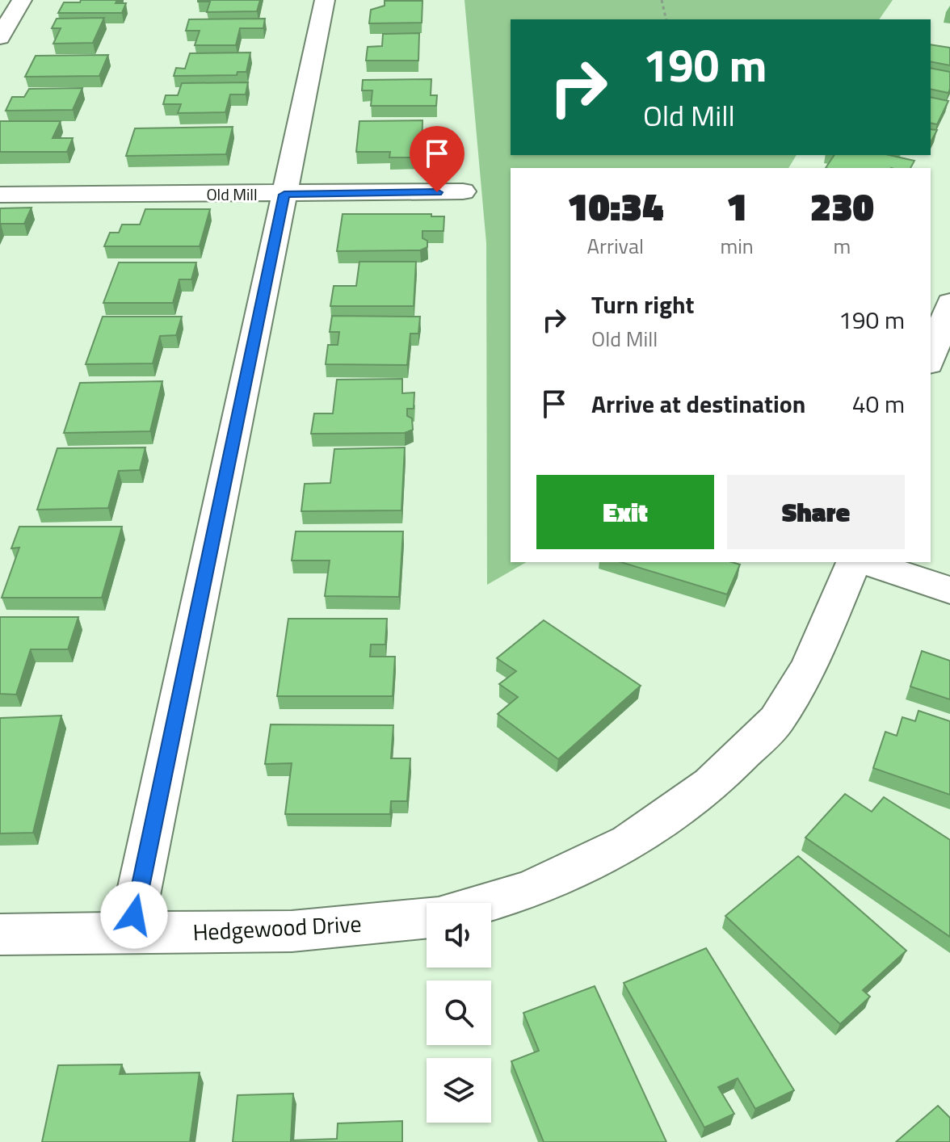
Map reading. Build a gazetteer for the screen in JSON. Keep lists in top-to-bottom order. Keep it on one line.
{"streets":{"street":["Old Mill","Hedgewood Drive"]},"page":{"turn":["190 m","Old Mill"],"eta":["10:34","Arrival","1","min","230","m"],"list":[{"name":"Turn right","note":"Old Mill","value":"190 m"},{"name":"Arrive at destination","value":"40 m"}],"buttons":["Exit","Share"]}}
